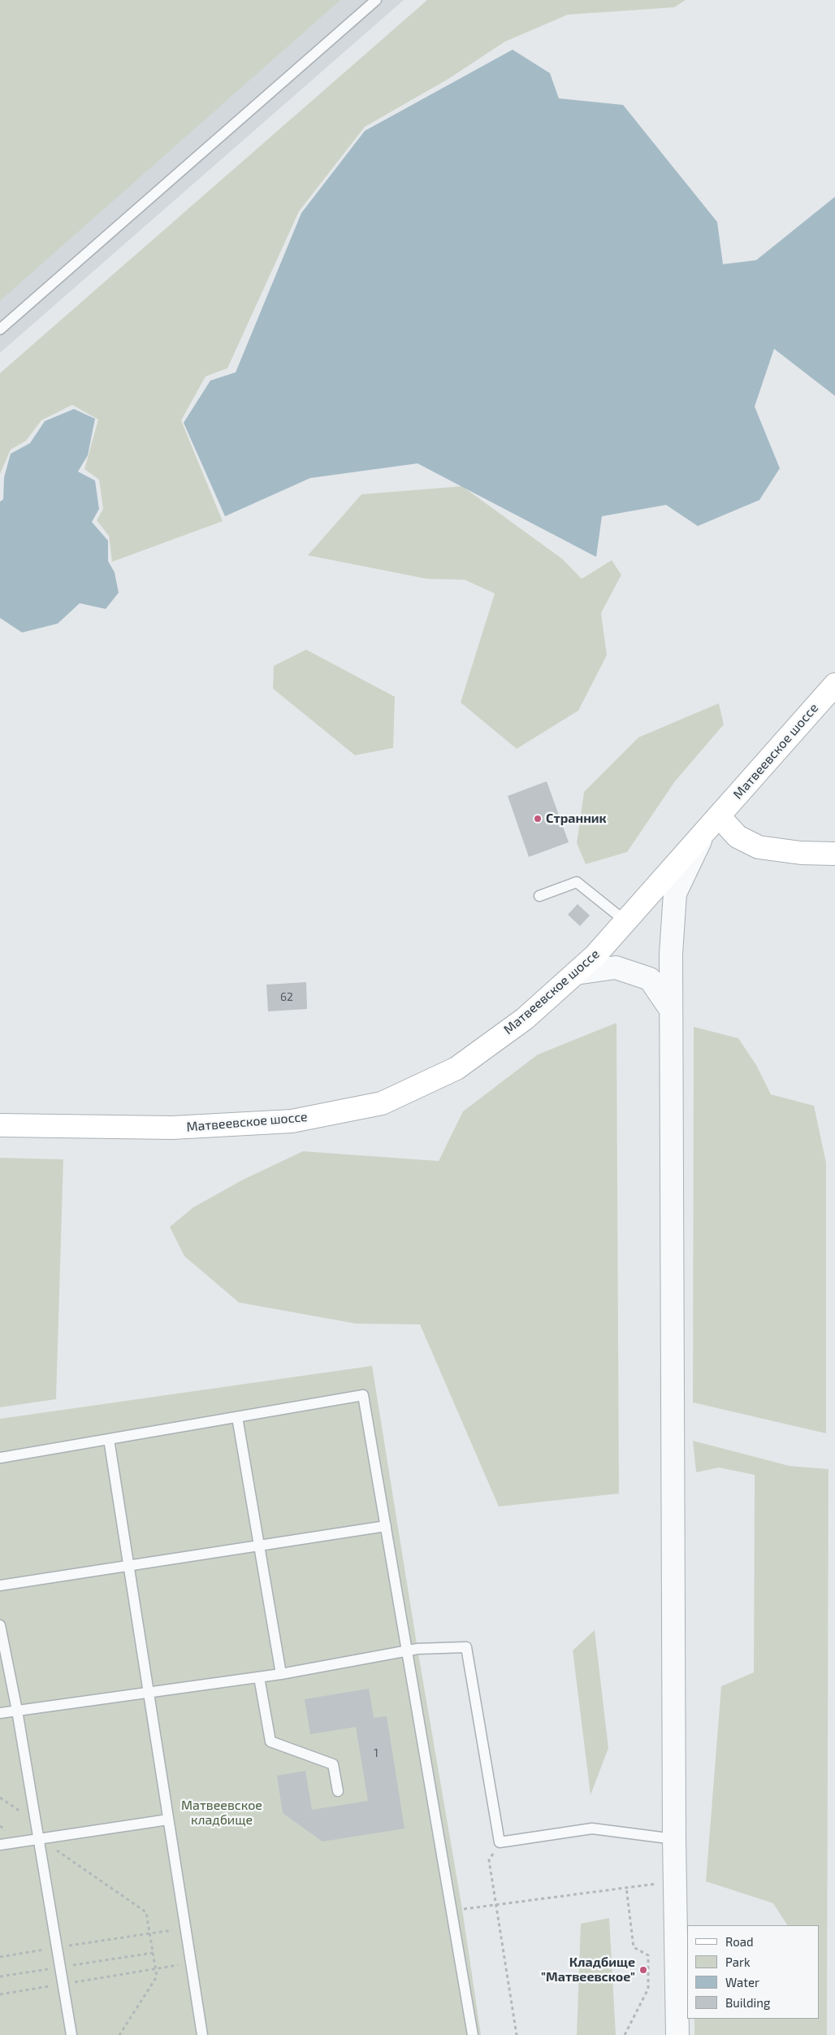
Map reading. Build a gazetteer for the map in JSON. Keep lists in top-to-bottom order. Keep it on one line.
{"streets":{"main road":["Матвеевское шоссе"]},"parks":["Матвеевское кладбище"],"places":["Странник","Кладбище \"Матвеевское\""],"house_numbers":["62","1"],"legend":["Road","Park","Water","Building"]}
